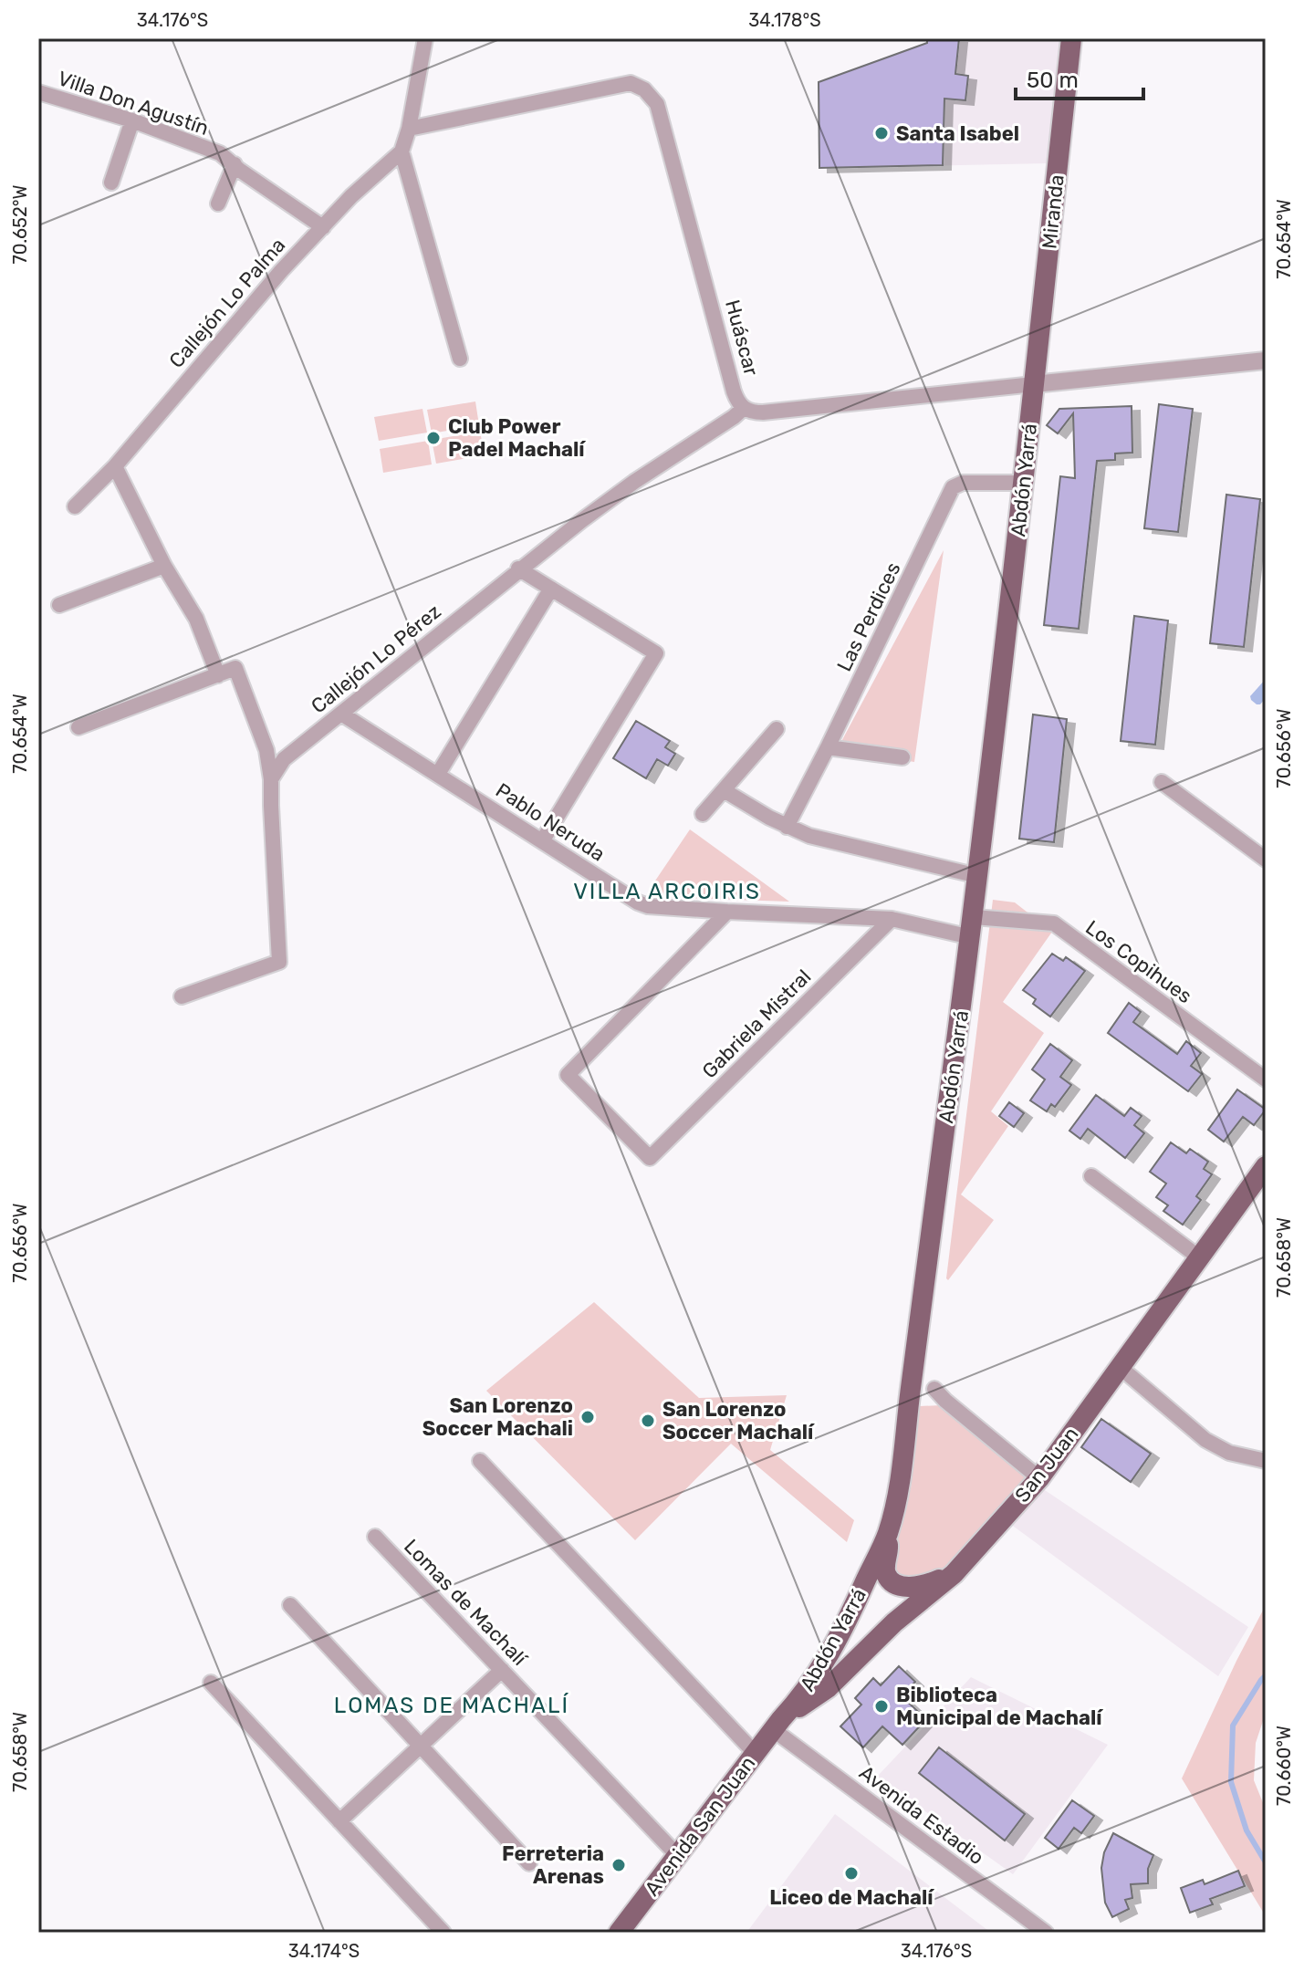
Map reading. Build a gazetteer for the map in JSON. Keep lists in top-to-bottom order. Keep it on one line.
{"streets":{"main road":["Miranda","Abdón Yarrá","San Juan","Avenida San Juan"],"street":["Villa Don Agustín","Callejón Lo Palma","Huáscar","Las Perdices","Callejón Lo Pérez","Pablo Neruda","Los Copihues","Gabriela Mistral","Lomas de Machalí","Avenida Estadio"]},"crossings":[["Villa Don Agustín","Callejón Lo Palma"],["Miranda","Huáscar"],["Miranda","Abdón Yarrá"],["Huáscar","Abdón Yarrá"],["Huáscar","Callejón Lo Pérez"],["Abdón Yarrá","Las Perdices"],["Abdón Yarrá","Pablo Neruda"],["Abdón Yarrá","Los Copihues"],["Abdón Yarrá","San Juan"],["Abdón Yarrá","Avenida Estadio"],["Abdón Yarrá","Avenida San Juan"],["Callejón Lo Pérez","Pablo Neruda"],["Pablo Neruda","Los Copihues"],["Pablo Neruda","Gabriela Mistral"],["San Juan","Avenida Estadio"],["San Juan","Avenida San Juan"],["Lomas de Machalí","Avenida San Juan"],["Avenida Estadio","Avenida San Juan"]],"districts":["VILLA ARCOIRIS","LOMAS DE MACHALÍ"],"places":["Santa Isabel","Club Power Padel Machalí","San Lorenzo Soccer Machali","San Lorenzo Soccer Machalí","Biblioteca Municipal de Machalí","Ferreteria Arenas","Liceo de Machalí"],"scale_bar":"50 m","coordinates":["34.176°S","34.178°S","70.652°W","70.654°W","70.656°W","70.658°W","70.660°W","34.174°S"]}
